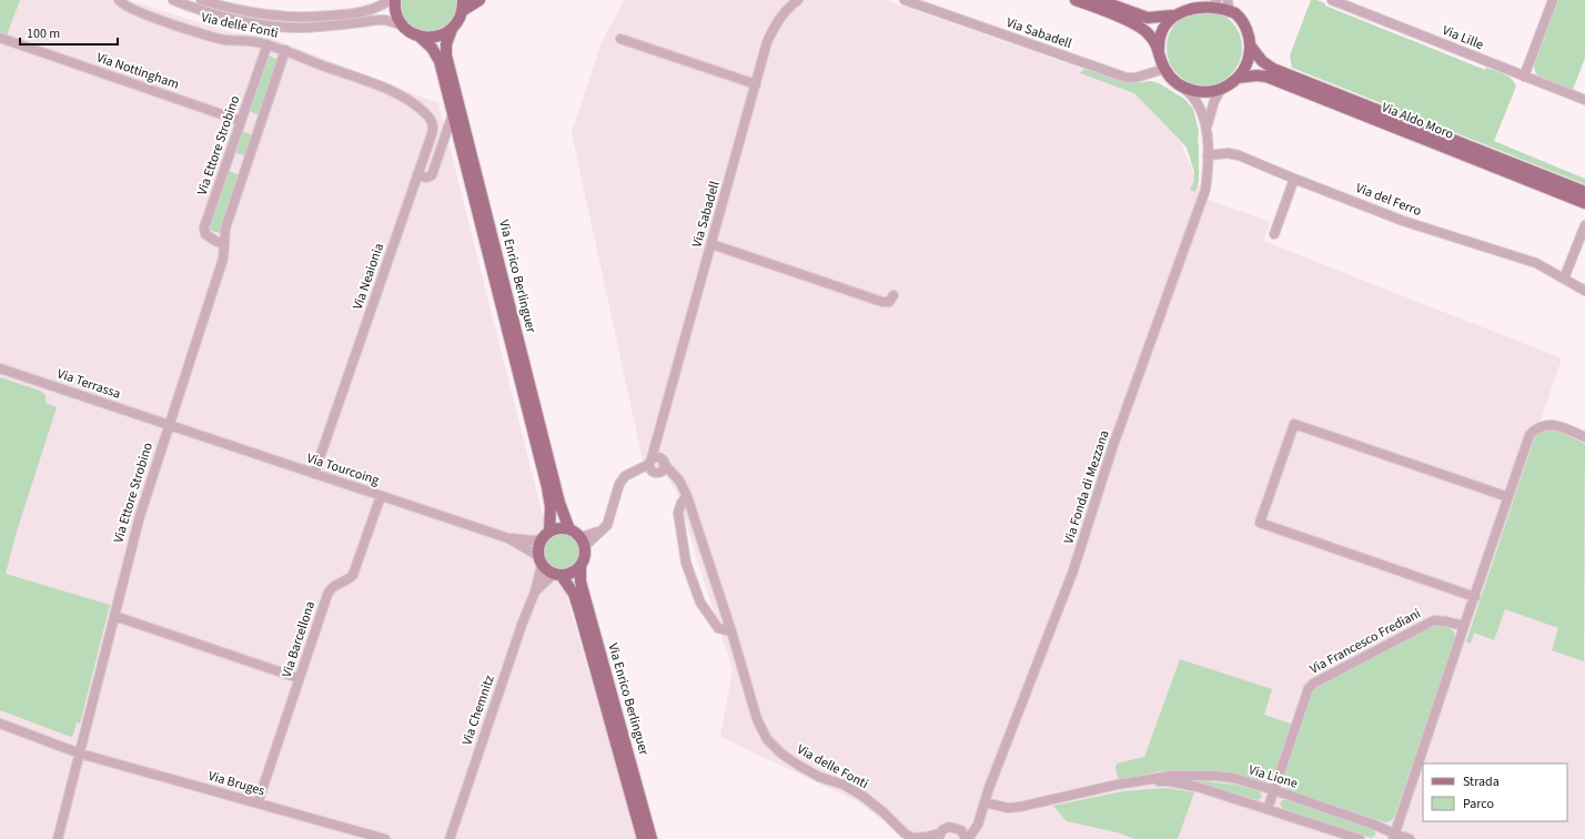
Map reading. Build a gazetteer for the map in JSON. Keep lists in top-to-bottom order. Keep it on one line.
{"streets":{"main road":["Via Aldo Moro","Via Enrico Berlinguer"],"street":["Via delle Fonti","Via Sabadell","Via Lille","Via Nottingham","Via Ettore Strobino","Via del Ferro","Via Neaionia","Via Terrassa","Via Tourcoing","Via Fonda di Mezzana","Via Barcellona","Via Francesco Frediani","Via Chemnitz","Via Lione","Via Bruges"]},"crossings":[["Via delle Fonti","Via Sabadell"],["Via delle Fonti","Via Ettore Strobino"],["Via delle Fonti","Via Neaionia"],["Via Sabadell","Via Aldo Moro"],["Via Nottingham","Via Ettore Strobino"],["Via Ettore Strobino","Via Terrassa"],["Via Ettore Strobino","Via Tourcoing"],["Via Ettore Strobino","Via Bruges"],["Via del Ferro","Via Fonda di Mezzana"],["Via Neaionia","Via Tourcoing"],["Via Enrico Berlinguer","Via Tourcoing"],["Via Enrico Berlinguer","Via Chemnitz"],["Via Terrassa","Via Tourcoing"],["Via Tourcoing","Via Barcellona"],["Via Tourcoing","Via Chemnitz"],["Via Fonda di Mezzana","Via Lione"],["Via Barcellona","Via Bruges"],["Via Francesco Frediani","Via Lione"]],"legend":["Strada","Parco"],"scale_bar":"100 m"}
